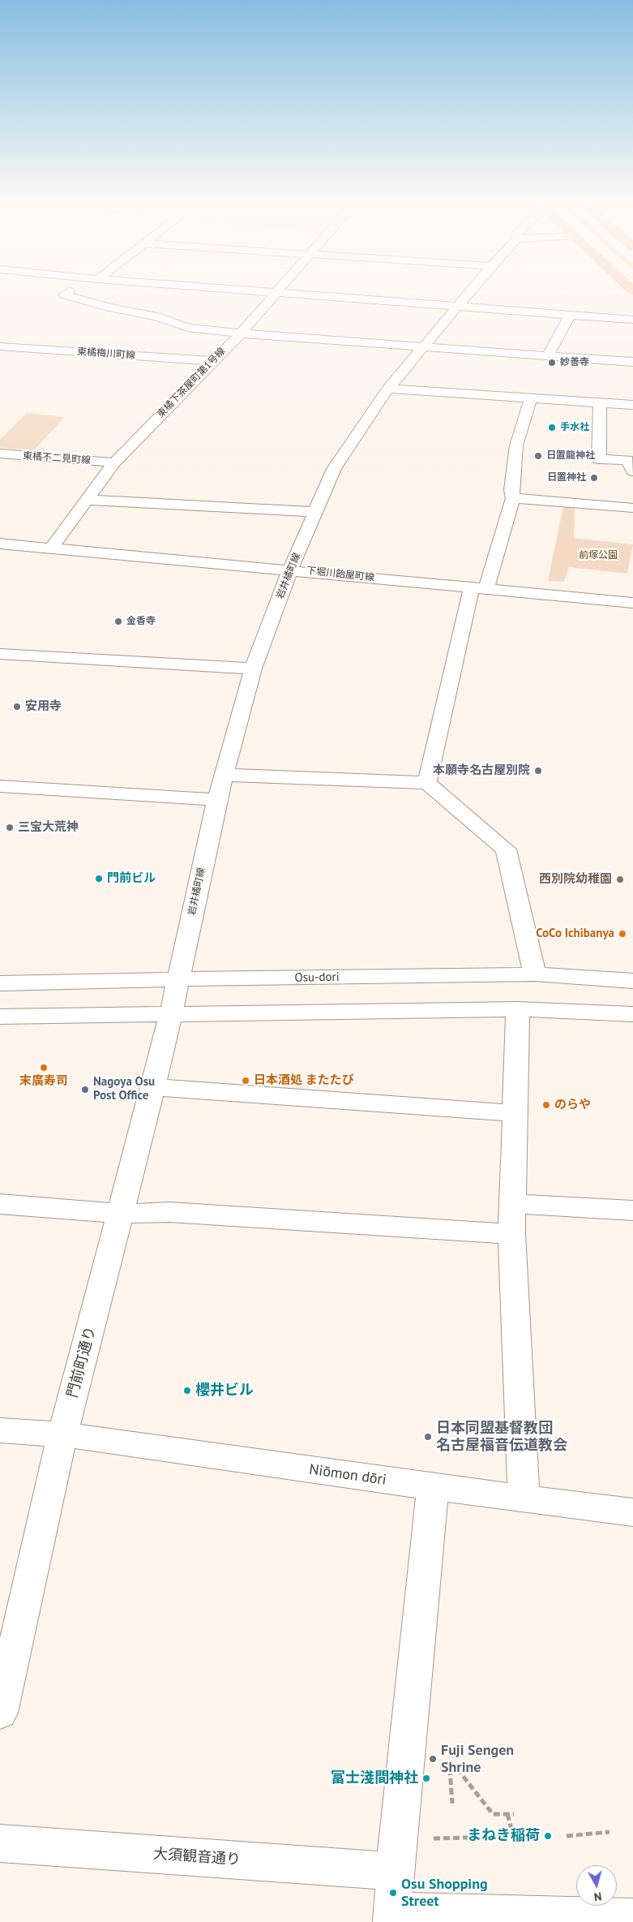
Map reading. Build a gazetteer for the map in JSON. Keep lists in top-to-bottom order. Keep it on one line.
{"streets":{"street":["東橘梅川町線","東橘下茶屋町第1号線","東橘不二見町線","下堀川飴屋町線","岩井橘町線","Osu-dori","門前町通り","Niōmon dōri","大須観音通り"]},"crossings":[["東橘梅川町線","東橘下茶屋町第1号線"],["東橘下茶屋町第1号線","東橘不二見町線"],["東橘下茶屋町第1号線","下堀川飴屋町線"],["下堀川飴屋町線","岩井橘町線"],["岩井橘町線","Osu-dori"],["岩井橘町線","門前町通り"],["門前町通り","Niōmon dōri"]],"parks":["前塚公園"],"places":["妙善寺","手水社","日置龍神社","日置神社","金香寺","安用寺","本願寺名古屋別院","三宝大荒神","門前ビル","西別院幼稚園","CoCo Ichibanya","末廣寿司","日本酒処 またたび","Nagoya Osu Post Office","のらや","櫻井ビル","日本同盟基督教団 名古屋福音伝道教会","Fuji Sengen Shrine","富士淺間神社","まねき稲荷","Osu Shopping Street"],"north":"bottom"}
